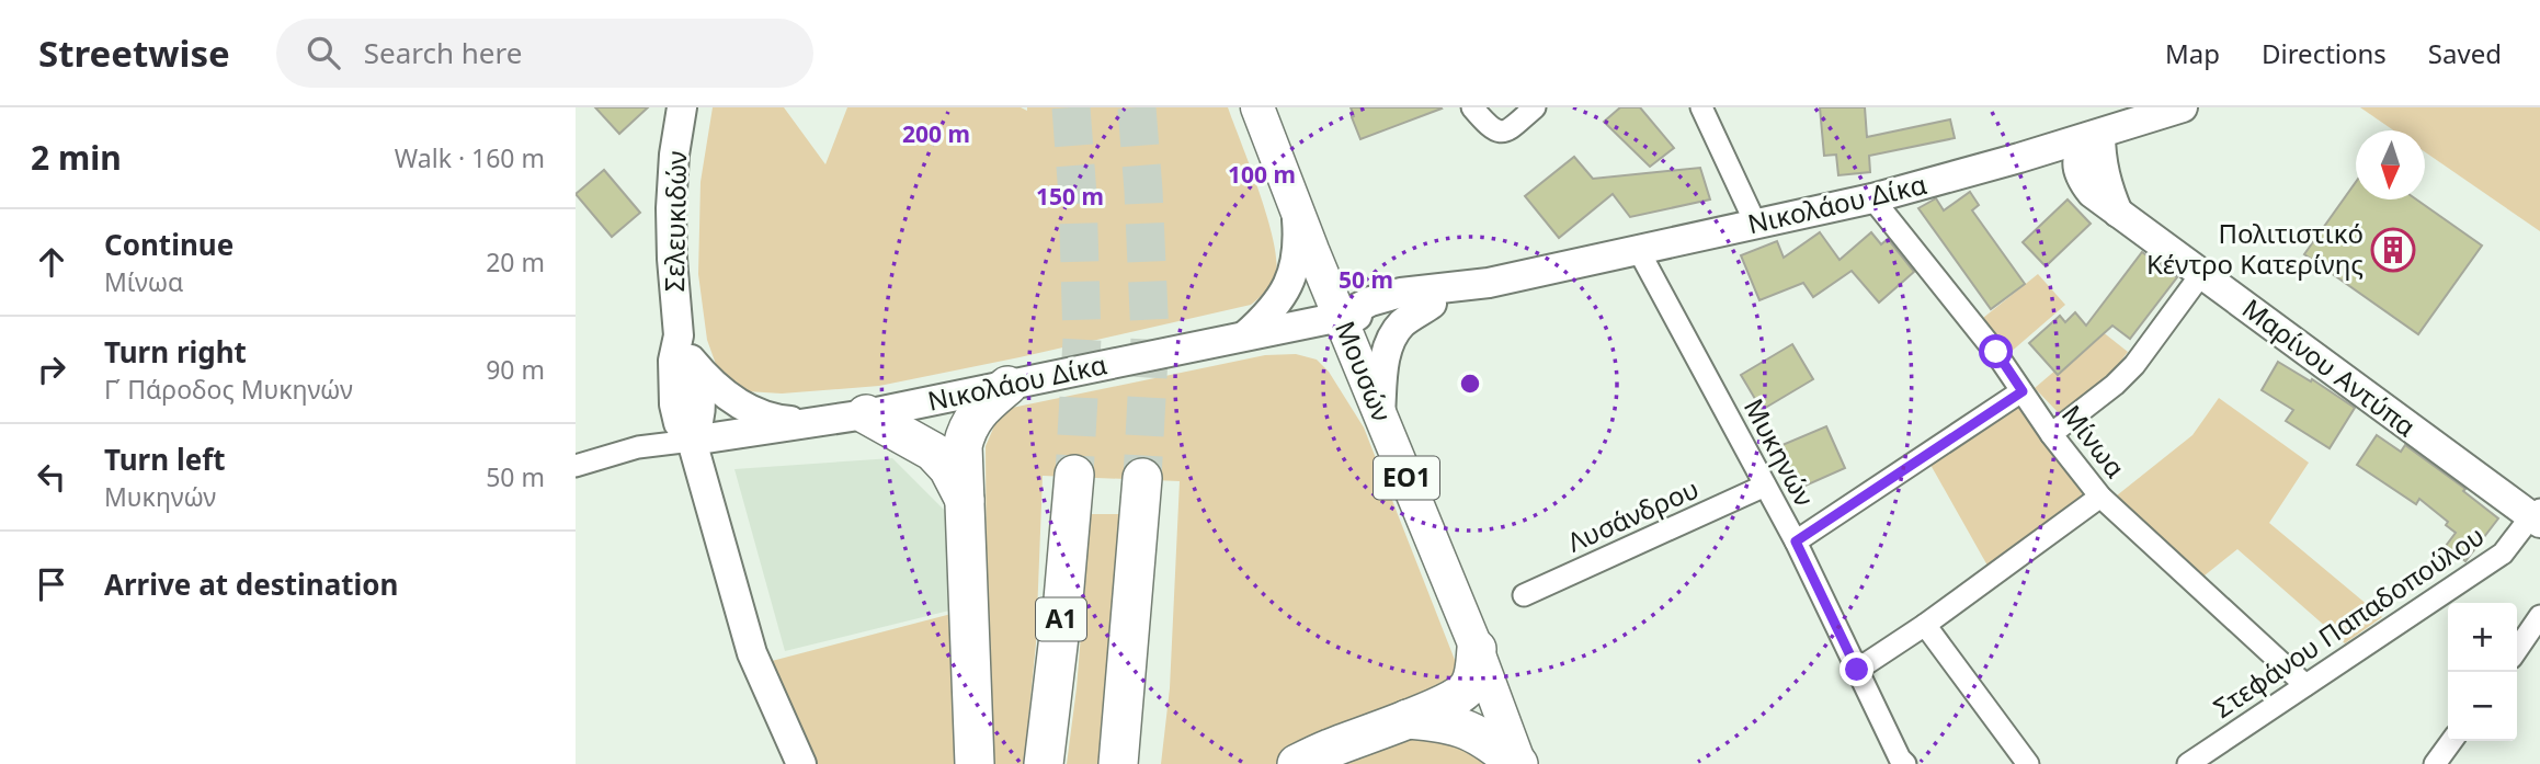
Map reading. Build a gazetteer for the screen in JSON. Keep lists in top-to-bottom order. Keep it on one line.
{"streets":{"highway":["Α1"],"main road":["Μουσών","ΕΟ1"],"street":["Νικολάου Δίκα","Σελευκιδών","Μαρίνου Αντύπα","Μίνωα","Μυκηνών","Λυσάνδρου","Στεφάνου Παπαδοπούλου"]},"crossings":[["Νικολάου Δίκα","Σελευκιδών"],["Νικολάου Δίκα","Μαρίνου Αντύπα"],["Νικολάου Δίκα","Μουσών"],["Νικολάου Δίκα","Μίνωα"],["Νικολάου Δίκα","Μυκηνών"],["Μαρίνου Αντύπα","Στεφάνου Παπαδοπούλου"],["Μίνωα","Στεφάνου Παπαδοπούλου"],["Μυκηνών","Λυσάνδρου"]],"places":{"building":["Πολιτιστικό Κέντρο Κατερίνης"]},"north":"bottom","page":{"header":"Streetwise","search":"Search here","nav":["Map","Directions","Saved"],"heading":["2 min","Walk · 160 m"],"list":[["Continue","Μίνωα","20 m"],["Turn right","Γ΄ Πάροδος Μυκηνών","90 m"],["Turn left","Μυκηνών","50 m"],"Arrive at destination"],"map_buttons":["+","−"]},"rings":["200 m","100 m","150 m","50 m"]}
